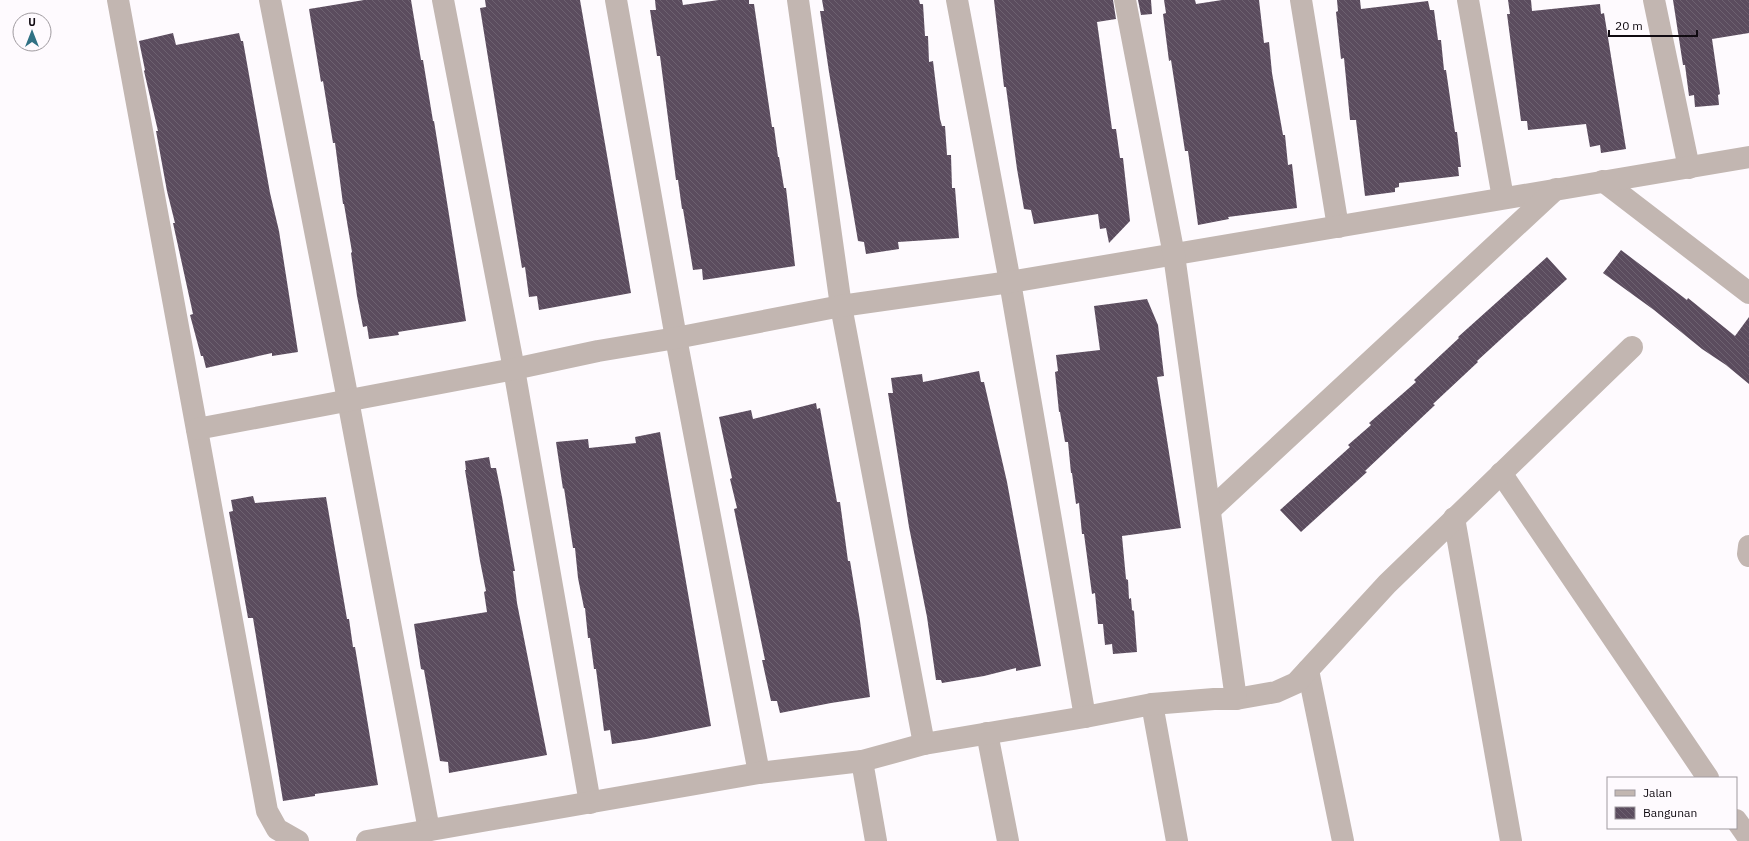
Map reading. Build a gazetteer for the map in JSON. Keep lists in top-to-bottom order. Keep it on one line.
{"legend":["Jalan","Bangunan"],"scale_bar":"20 m","north":"top"}
